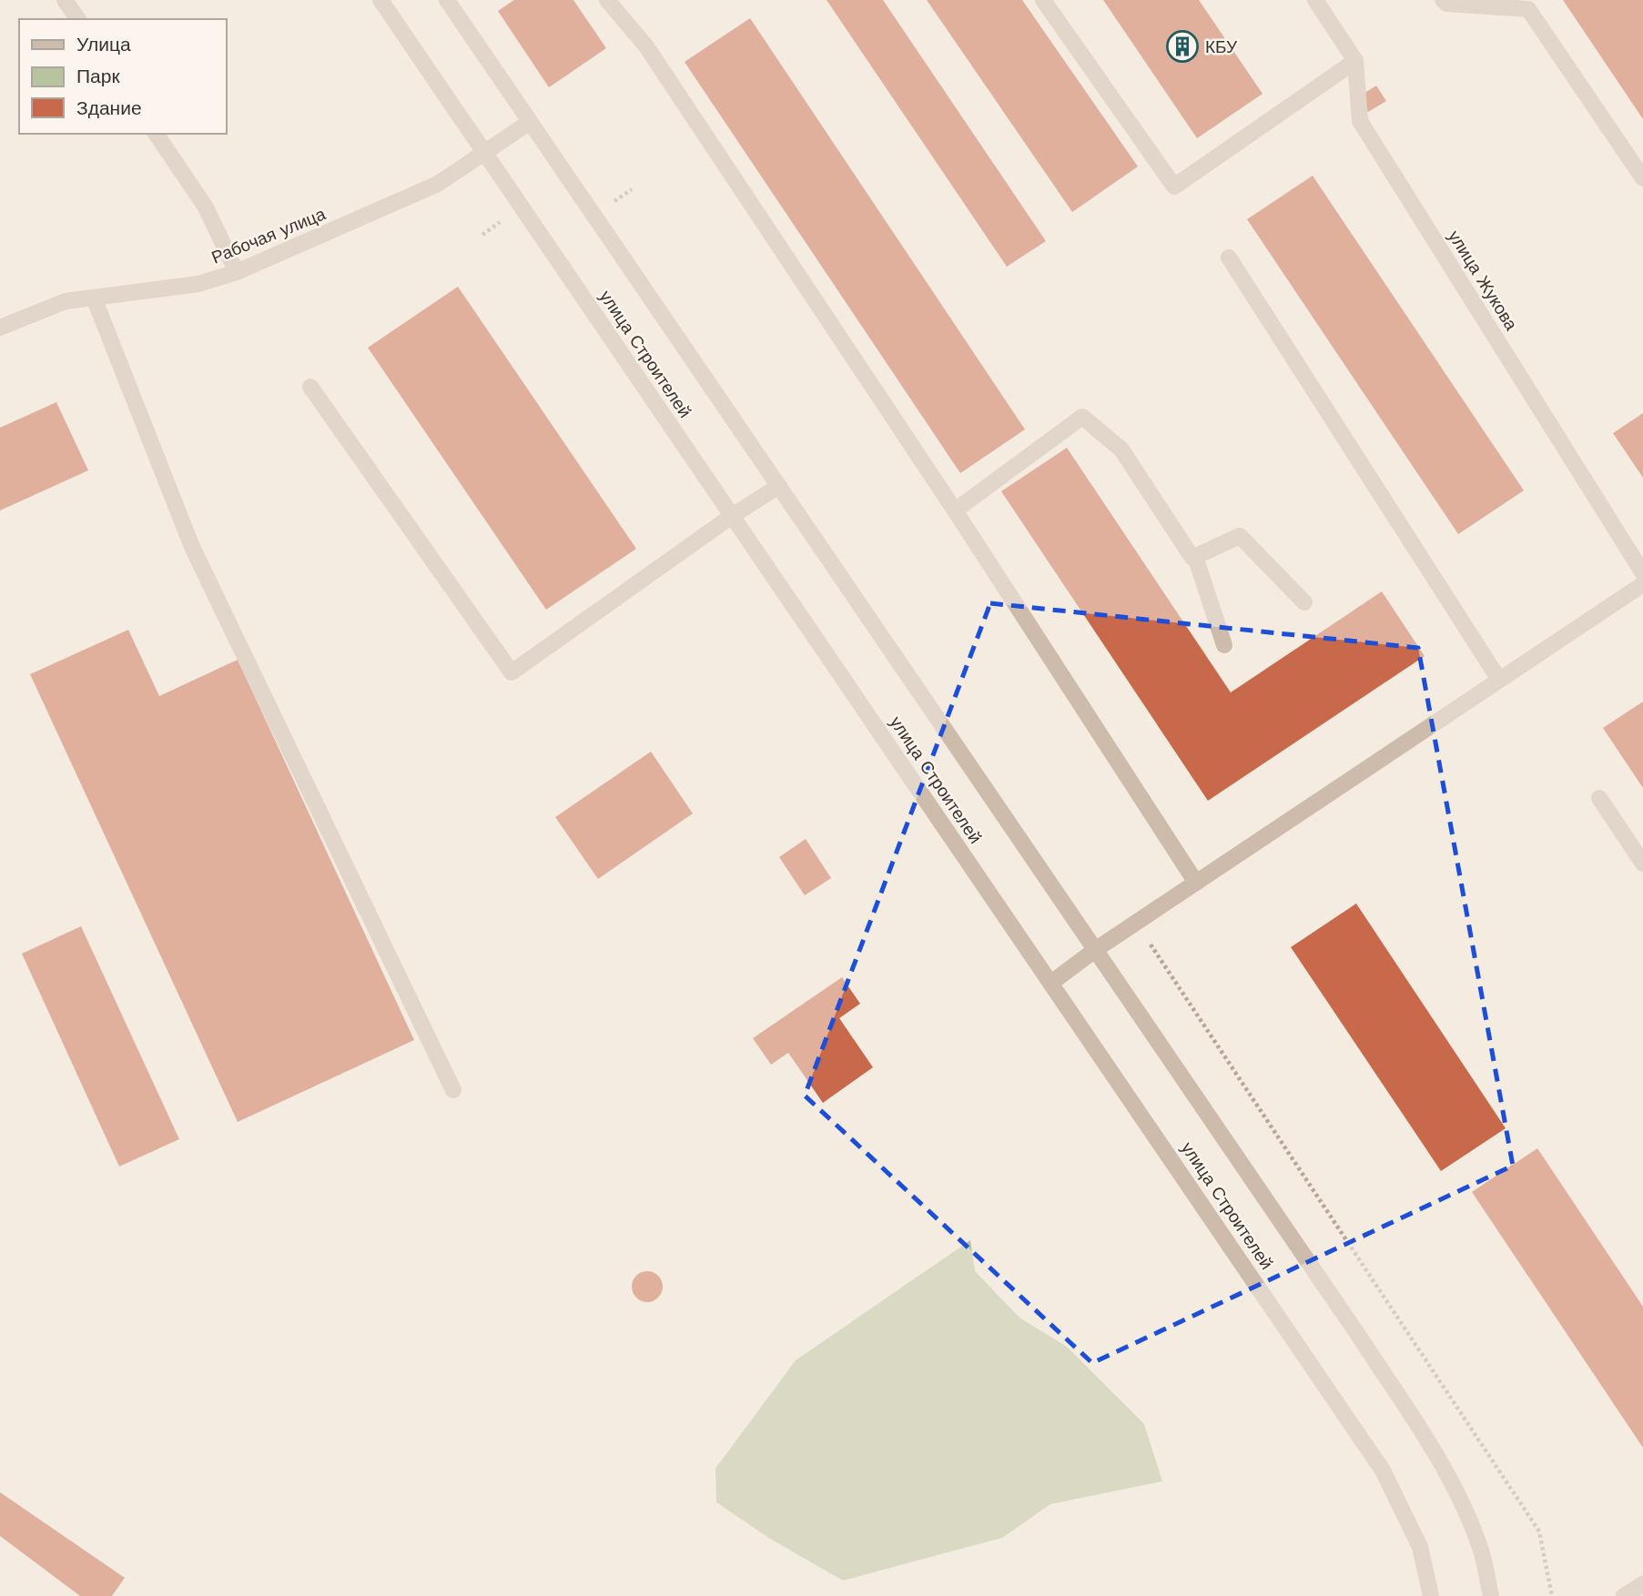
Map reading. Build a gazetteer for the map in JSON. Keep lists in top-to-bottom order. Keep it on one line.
{"streets":{"street":["Рабочая улица","улица Жукова","улица Строителей"]},"crossings":[["Рабочая улица","улица Строителей"]],"places":{"building":["КБУ"]},"legend":["Улица","Парк","Здание"]}
